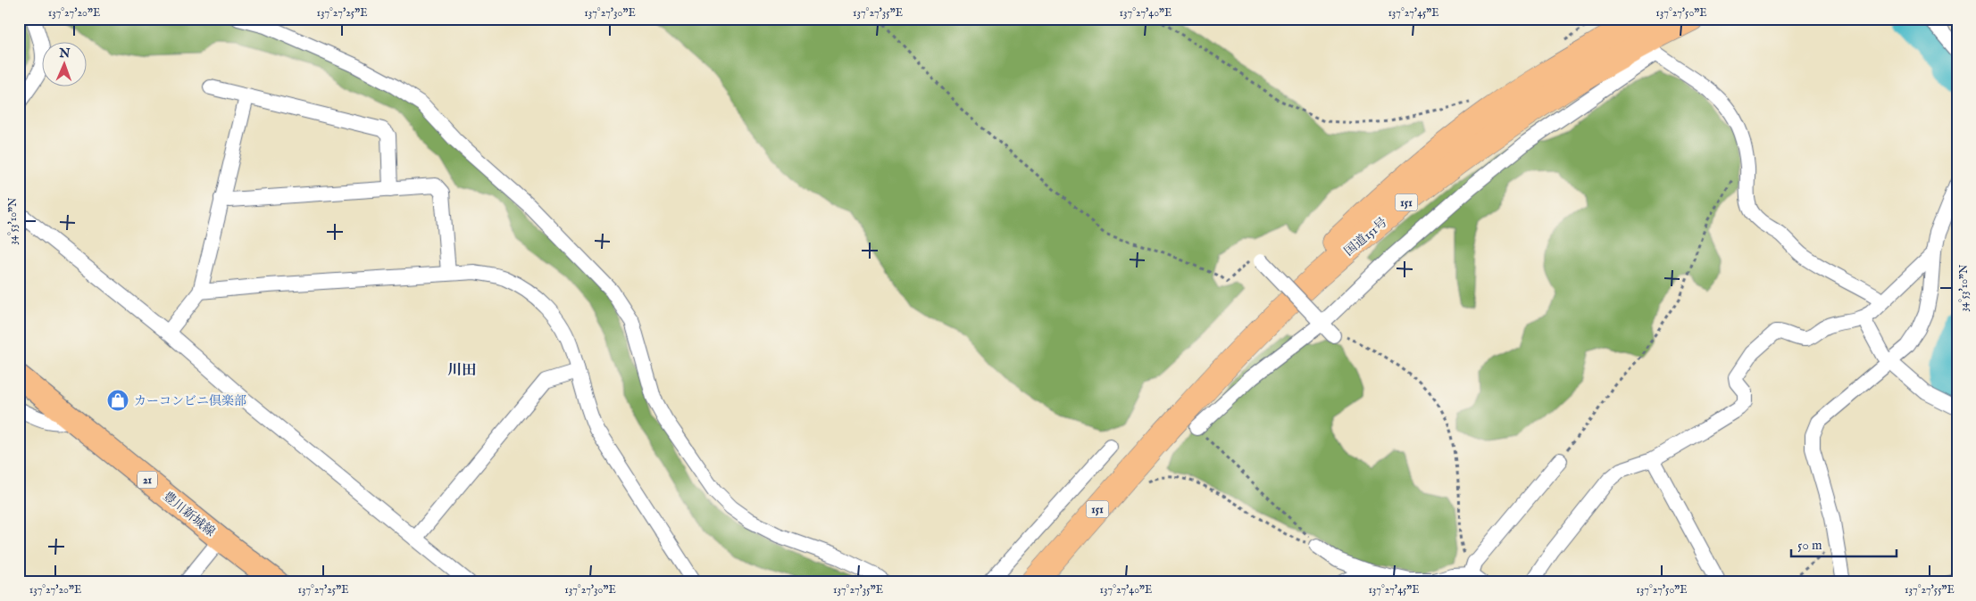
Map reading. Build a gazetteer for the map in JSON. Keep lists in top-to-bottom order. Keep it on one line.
{"streets":{"highway":["151","国道151号"],"main road":["21","豊川新城線"]},"districts":["川田"],"places":{"shop":["カーコンビニ倶楽部"]},"scale_bar":"50 m","north":"top","coordinates":["137°27'20\"E","137°27'25\"E","137°27'30\"E","137°27'35\"E","137°27'40\"E","137°27'45\"E","137°27'50\"E","34°53'10\"N","137°27'55\"E"]}
